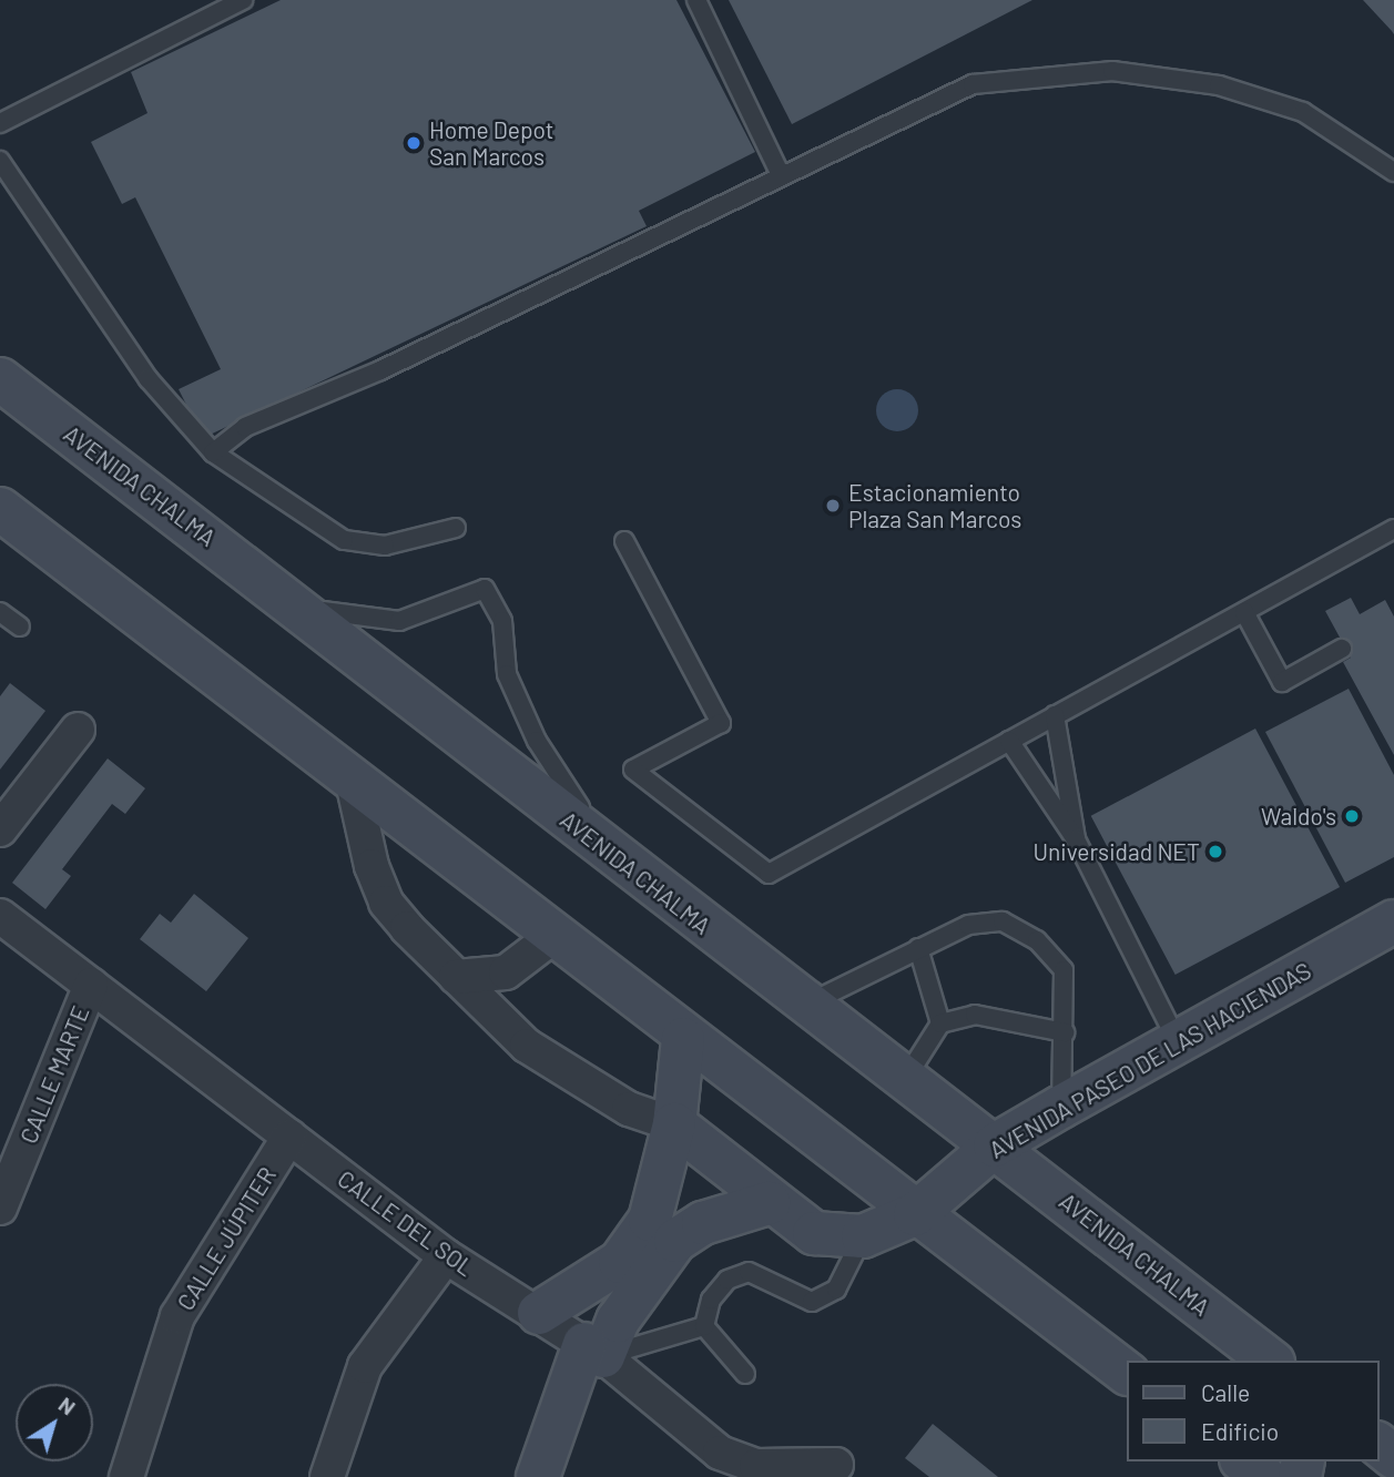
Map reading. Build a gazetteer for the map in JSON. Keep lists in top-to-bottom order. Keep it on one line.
{"streets":{"main road":["AVENIDA CHALMA","AVENIDA PASEO DE LAS HACIENDAS"],"street":["CALLE MARTE","CALLE DEL SOL","CALLE JÚPITER"]},"crossings":[["AVENIDA CHALMA","AVENIDA PASEO DE LAS HACIENDAS"],["CALLE MARTE","CALLE DEL SOL"],["CALLE DEL SOL","CALLE JÚPITER"]],"places":["Home Depot San Marcos","Estacionamiento Plaza San Marcos","Waldo's","Universidad NET"],"legend":["Calle","Edificio"],"north":"top right"}
